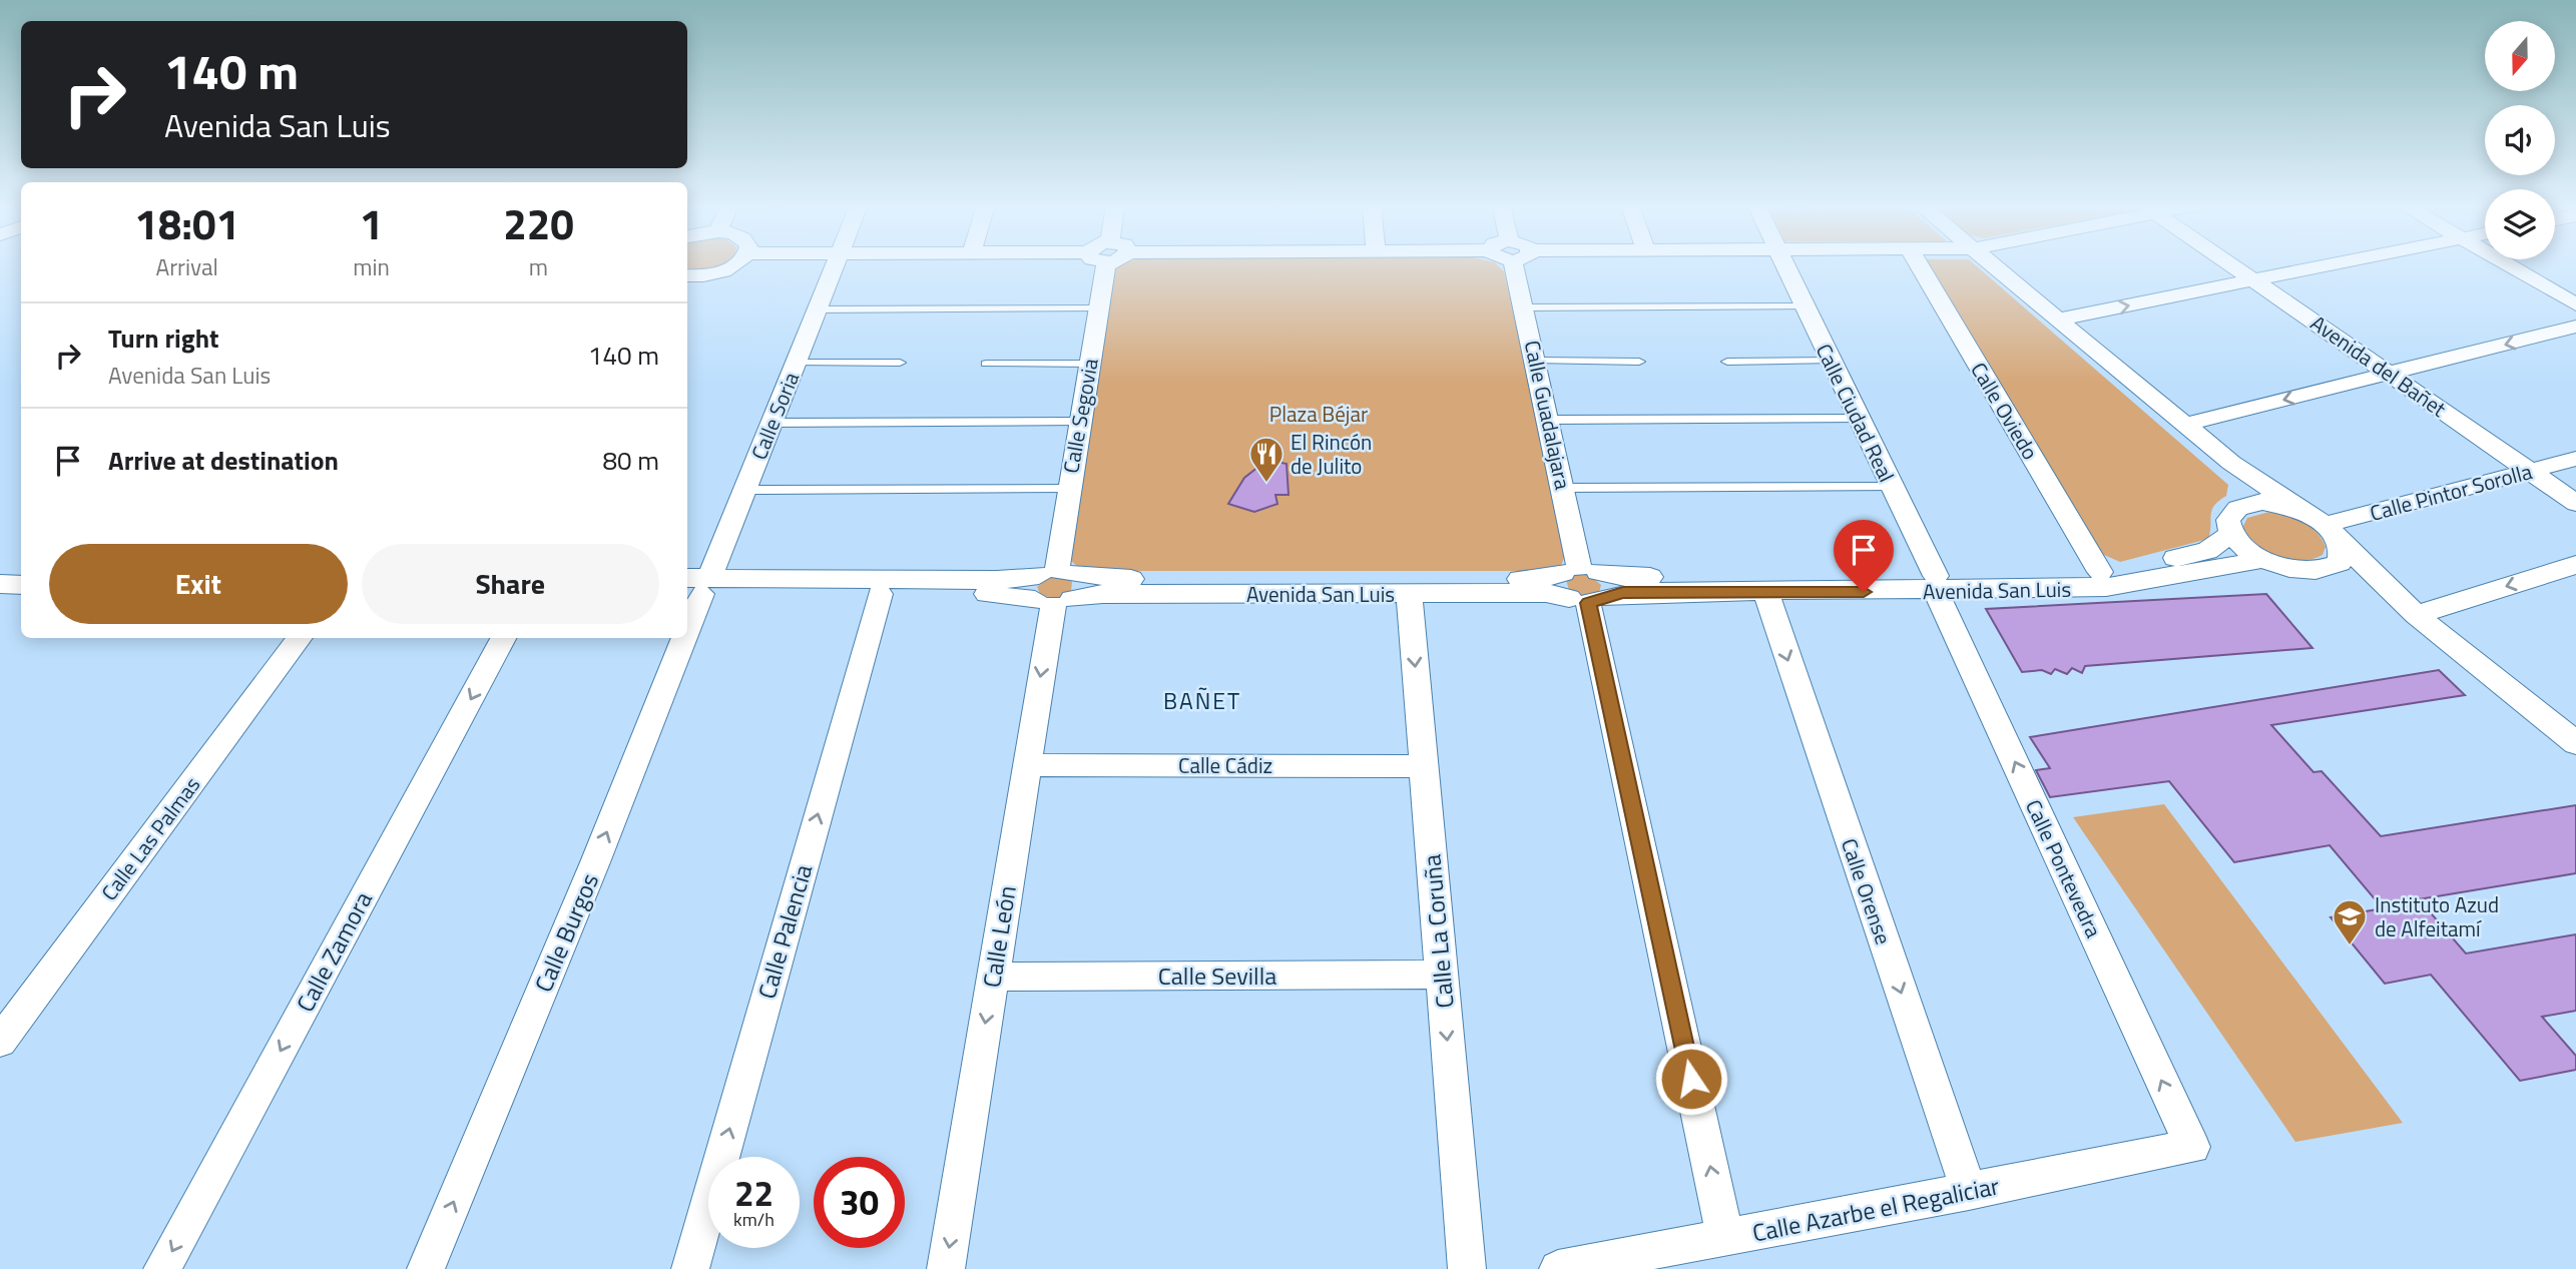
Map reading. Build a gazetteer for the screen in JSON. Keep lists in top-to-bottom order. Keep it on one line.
{"streets":{"street":["Avenida del Bañet","Calle Oviedo","Calle Ciudad Real","Calle Guadalajara","Calle Soria","Calle Segovia","Calle Pintor Sorolla","Avenida San Luis","Calle Cádiz","Calle Las Palmas","Calle Pontevedra","Calle Orense","Calle Palencia","Calle La Coruña","Calle Burgos","Calle León","Calle Zamora","Calle Sevilla","Calle Azarbe el Regaliciar"]},"crossings":[["Avenida del Bañet","Calle Pintor Sorolla"],["Calle Oviedo","Avenida San Luis"],["Calle Ciudad Real","Avenida San Luis"],["Calle Ciudad Real","Calle Pontevedra"],["Calle Guadalajara","Avenida San Luis"],["Calle Guadalajara","Calle Azarbe el Regaliciar"],["Calle Soria","Avenida San Luis"],["Calle Soria","Calle Burgos"],["Calle Segovia","Avenida San Luis"],["Calle Segovia","Calle León"],["Avenida San Luis","Calle Pontevedra"],["Avenida San Luis","Calle Orense"],["Avenida San Luis","Calle Palencia"],["Avenida San Luis","Calle La Coruña"],["Avenida San Luis","Calle Burgos"],["Avenida San Luis","Calle León"],["Calle Cádiz","Calle La Coruña"],["Calle Cádiz","Calle León"],["Calle Pontevedra","Calle Azarbe el Regaliciar"],["Calle Orense","Calle Azarbe el Regaliciar"],["Calle La Coruña","Calle Sevilla"],["Calle León","Calle Sevilla"]],"one_way":["Calle Guadalajara","Calle Pontevedra","Calle Orense","Calle Palencia","Calle La Coruña","Calle Burgos","Calle León","Calle Zamora"],"districts":["BAÑET"],"parks":["Plaza Béjar"],"places":{"restaurant":["El Rincón de Julito"],"school or university":["Instituto Azud de Alfeitamí"]},"north":"bottom","page":{"turn":["140 m","Avenida San Luis"],"eta":["18:01","Arrival","1","min","220","m"],"list":[{"name":"Turn right","note":"Avenida San Luis","value":"140 m"},{"name":"Arrive at destination","value":"80 m"}],"buttons":["Exit","Share"],"speed":"22 km/h","limit":"30"}}
